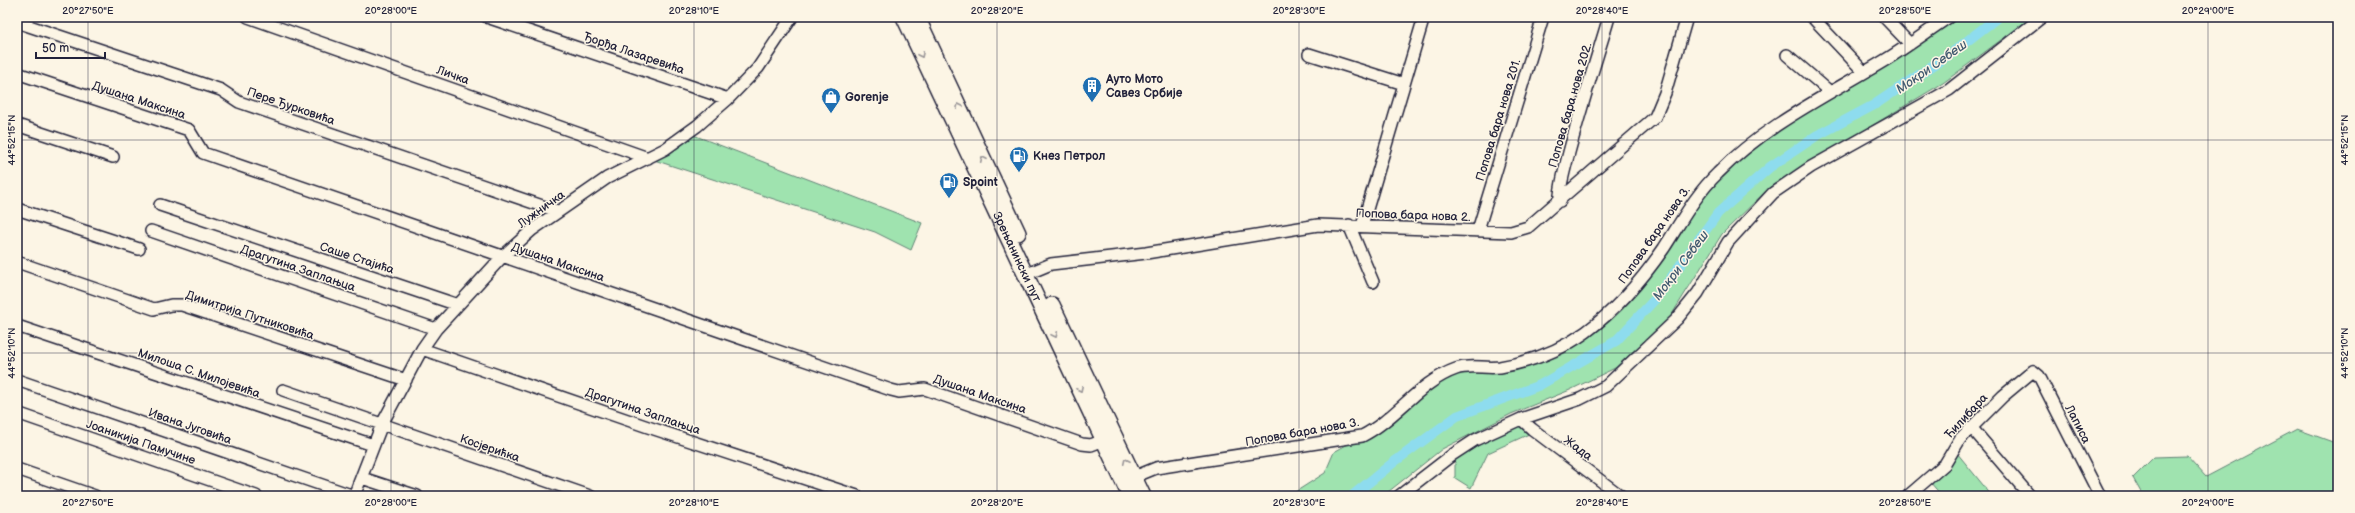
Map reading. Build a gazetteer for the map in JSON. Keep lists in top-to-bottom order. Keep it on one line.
{"streets":{"main road":["Зрењанински пут"],"street":["Ђорђа Лазаревића","Личка","Душана Максина","Попова бара нова 202.","Пере Ђурковића","Попова бара нова 201.","Лужничка","Попова бара нова 2.","Попова бара нова 3.","Саше Стајића","Драгутина Заплањца","Димитрија Путниковића","Милоша С. Милојевића","Ћилибара","Лаписа","Ивана Југовића","Јоаникија Памучине","Косјерићка","Жада"]},"crossings":[["Ђорђа Лазаревића","Лужничка"],["Личка","Лужничка"],["Душана Максина","Лужничка"],["Душана Максина","Зрењанински пут"],["Попова бара нова 202.","Попова бара нова 2."],["Пере Ђурковића","Лужничка"],["Попова бара нова 201.","Попова бара нова 2."],["Лужничка","Саше Стајића"],["Лужничка","Драгутина Заплањца"],["Лужничка","Димитрија Путниковића"],["Лужничка","Милоша С. Милојевића"],["Лужничка","Ивана Југовића"],["Лужничка","Косјерићка"],["Попова бара нова 2.","Зрењанински пут"],["Попова бара нова 3.","Зрењанински пут"],["Ћилибара","Лаписа"]],"water":["Мокри Себеш"],"places":{"building":["Ауто Мото Савез Србије"],"shop":["Gorenje"],"fuel station":["Кнез Петрол","Spoint"]},"scale_bar":"50 m","coordinates":["20°27'50\"E","20°28'00\"E","20°28'10\"E","20°28'20\"E","20°28'30\"E","20°28'40\"E","20°28'50\"E","20°29'00\"E","44°52'15\"N","44°52'10\"N"]}
